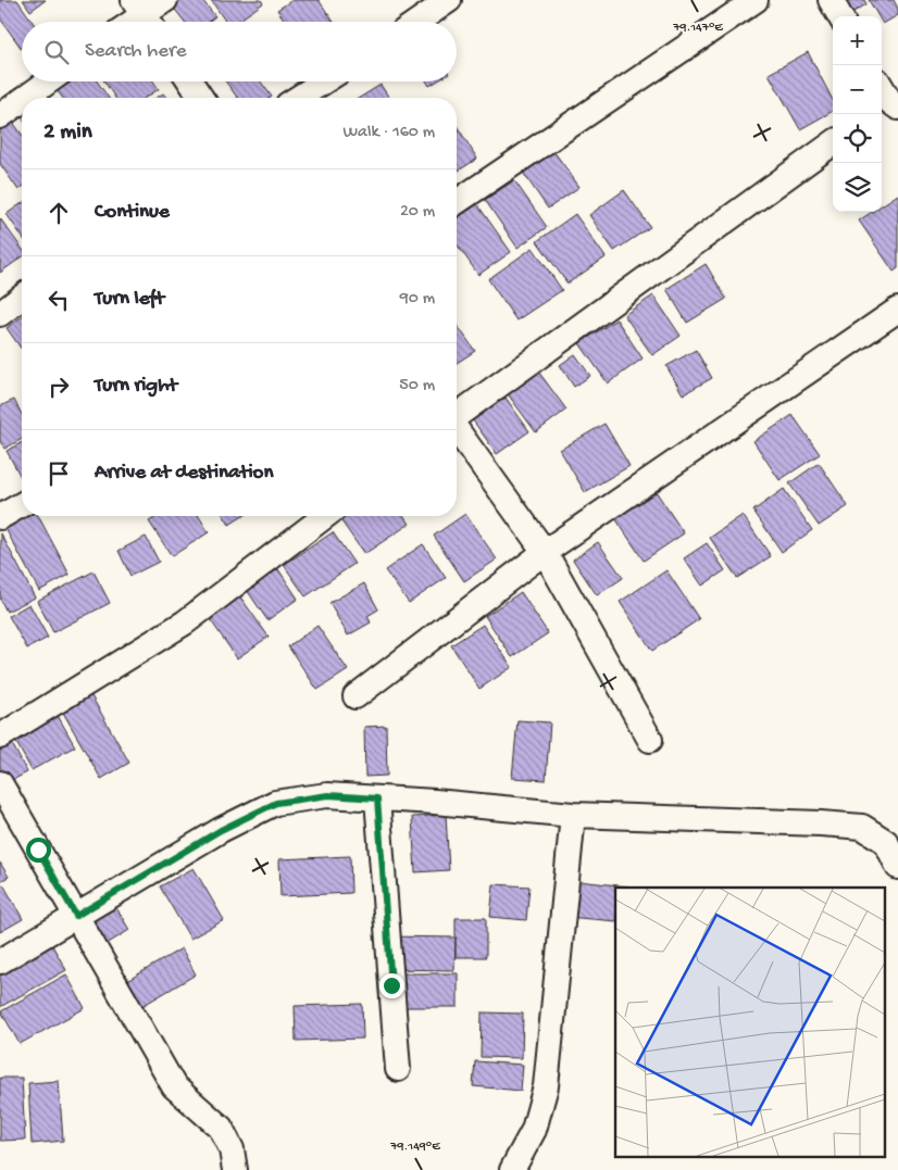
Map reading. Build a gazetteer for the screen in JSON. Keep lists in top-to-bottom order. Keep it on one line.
{"page":{"map_buttons":["+","−"],"search":"Search here","heading":["2 min","Walk · 160 m"],"list":[["Continue","20 m"],["Turn left","90 m"],["Turn right","50 m"],"Arrive at destination"]},"coordinates":["79.147°E","79.149°E"]}
